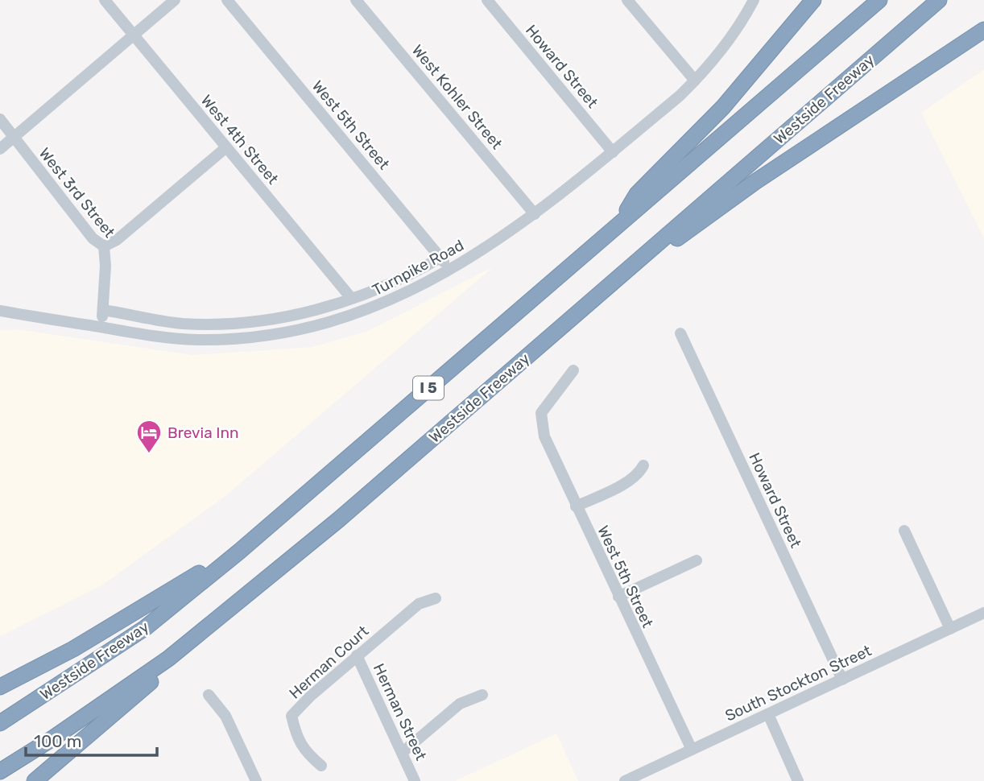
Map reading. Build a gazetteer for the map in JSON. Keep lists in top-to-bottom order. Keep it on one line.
{"streets":{"highway":["Westside Freeway","I 5"],"street":["Howard Street","West Kohler Street","West 5th Street","West 4th Street","West 3rd Street","Turnpike Road","Herman Court","South Stockton Street","Herman Street"]},"crossings":[["Howard Street","Turnpike Road"],["Howard Street","South Stockton Street"],["West Kohler Street","Turnpike Road"],["West 5th Street","Turnpike Road"],["West 5th Street","South Stockton Street"],["West 3rd Street","Turnpike Road"],["Herman Court","Herman Street"]],"places":{"hotel":["Brevia Inn"]},"scale_bar":"100 m"}
